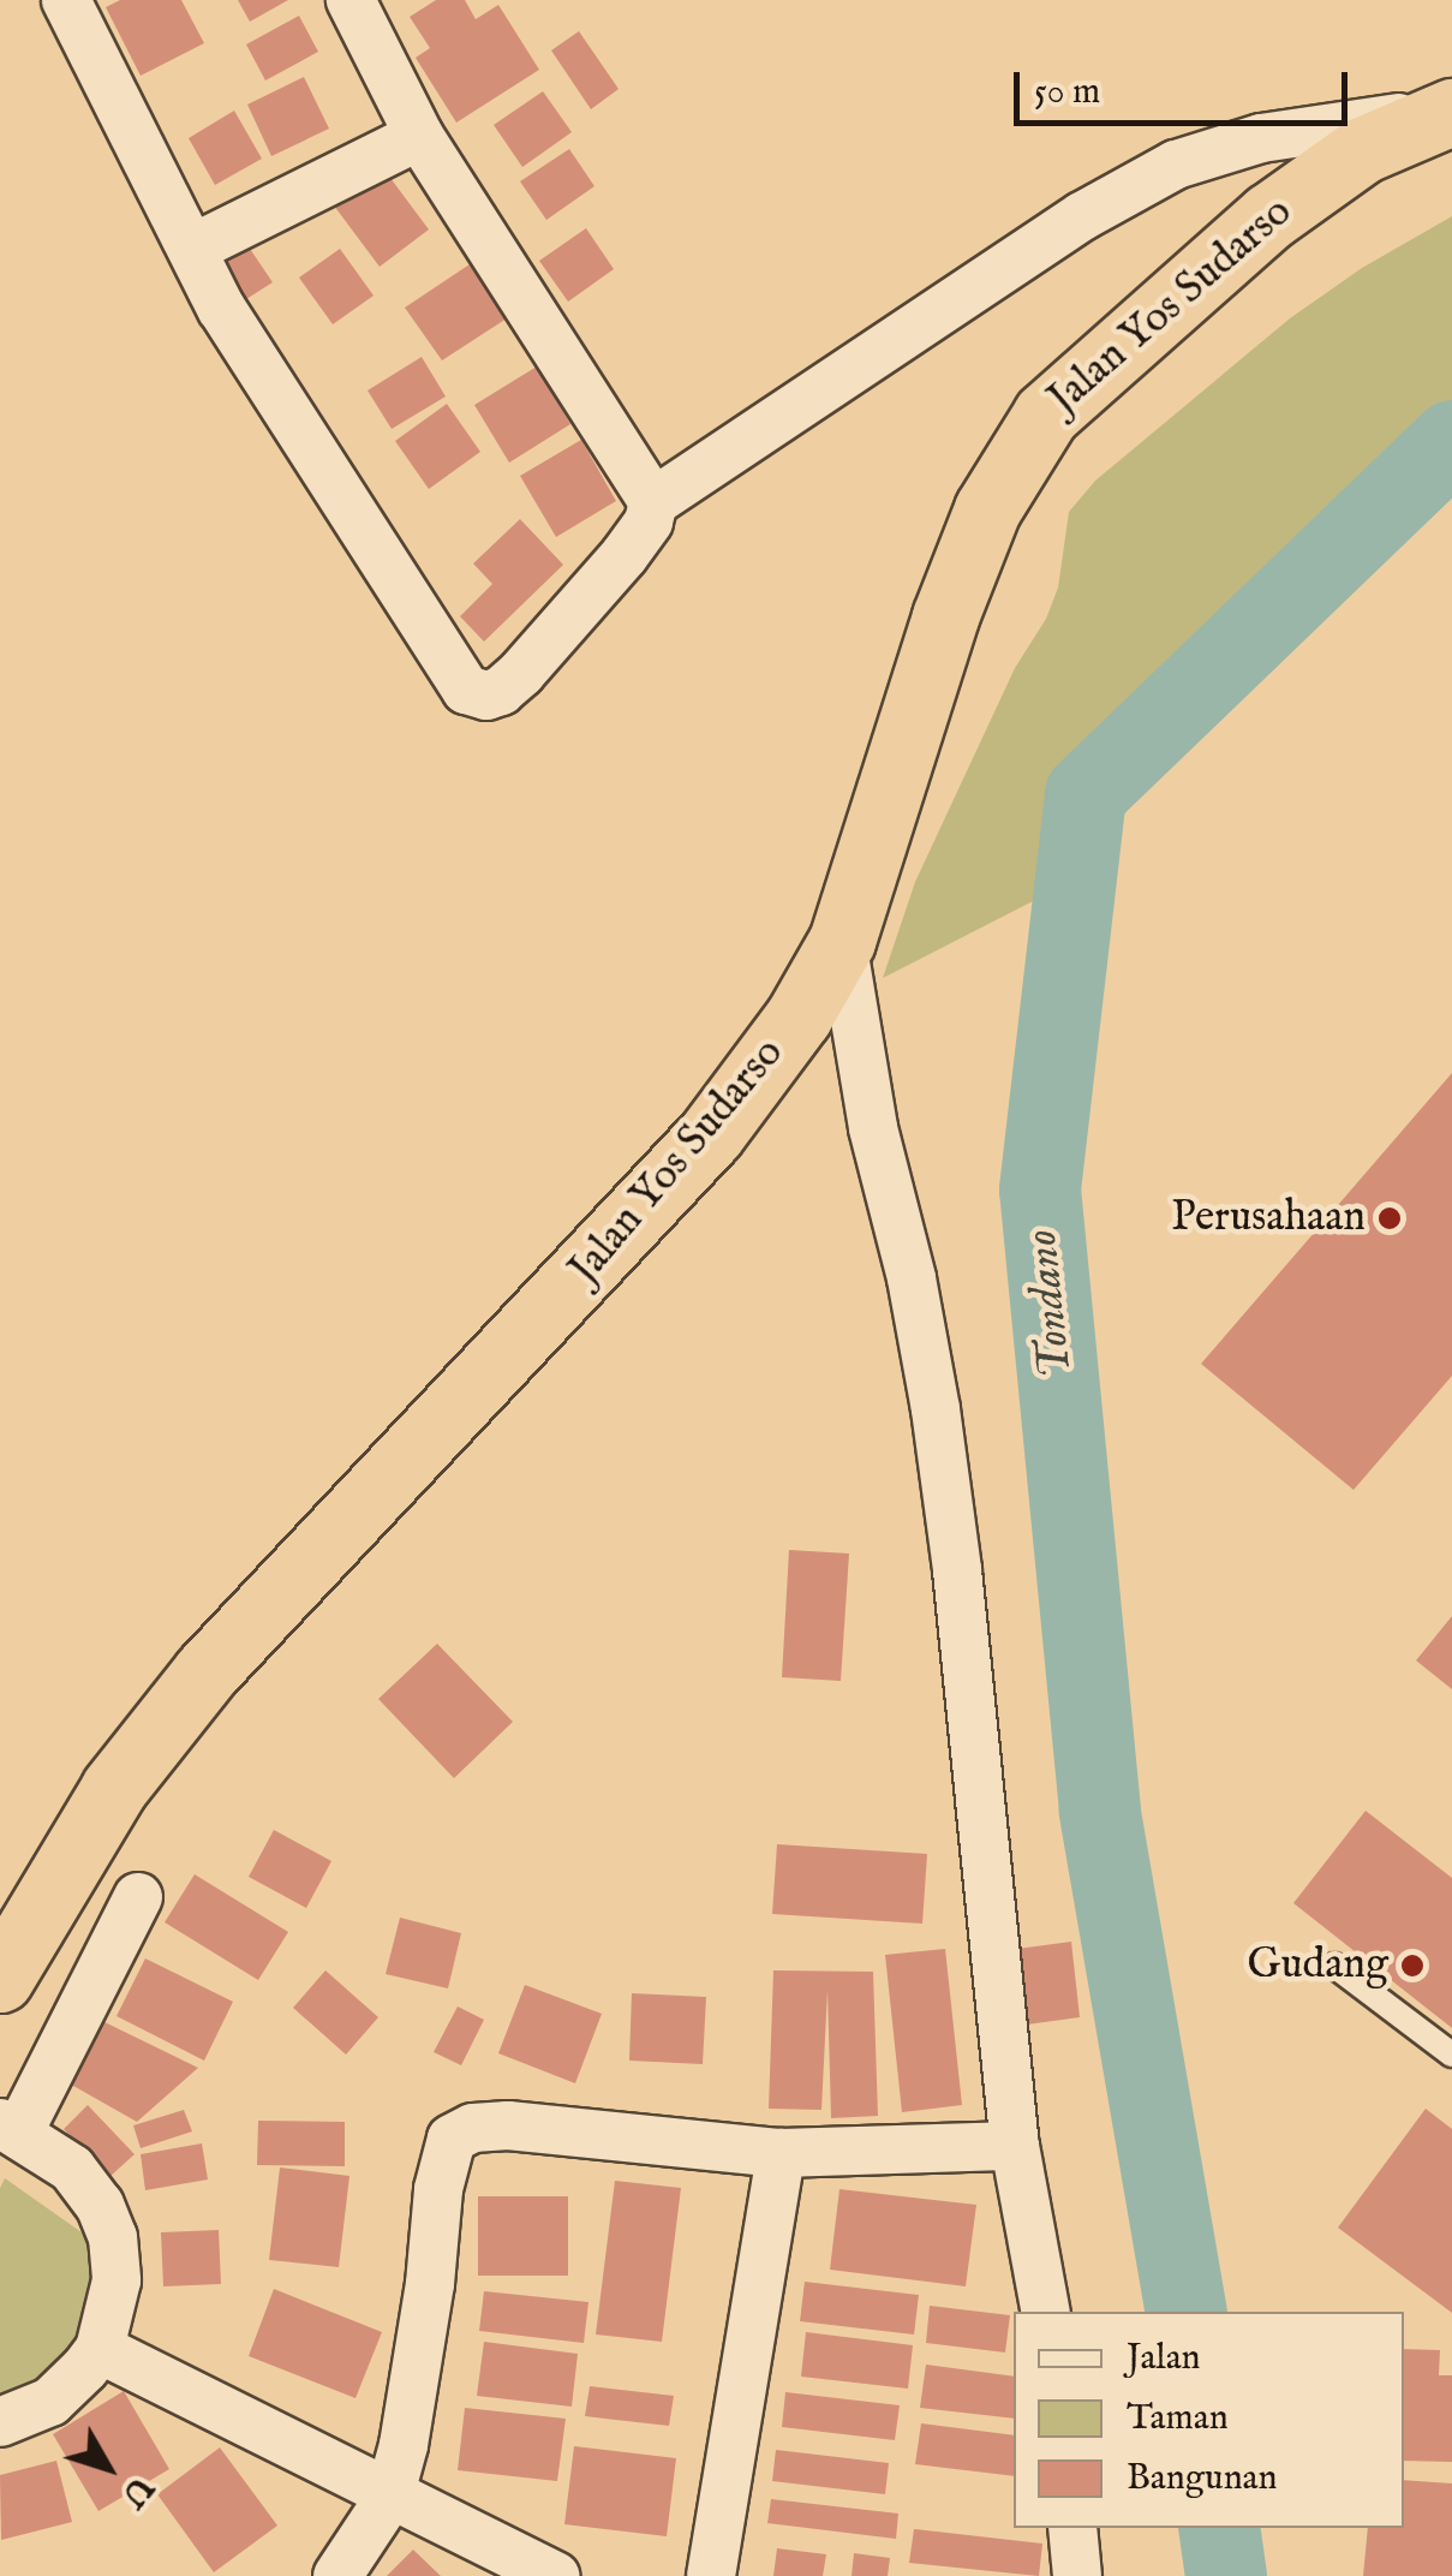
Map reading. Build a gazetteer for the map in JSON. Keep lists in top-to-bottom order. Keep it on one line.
{"streets":{"highway":["Jalan Yos Sudarso"]},"water":["Tondano"],"places":["Perusahaan","Gudang"],"legend":["Jalan","Taman","Bangunan"],"scale_bar":"50 m","north":"bottom right"}
